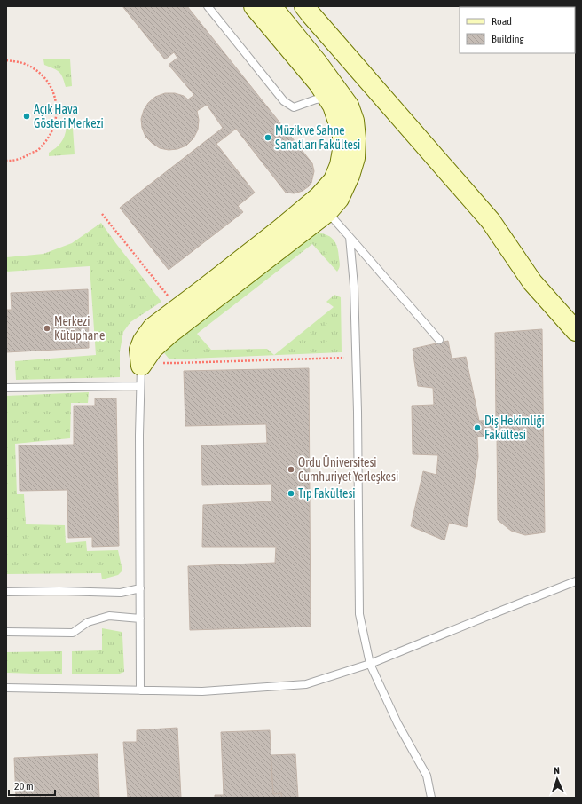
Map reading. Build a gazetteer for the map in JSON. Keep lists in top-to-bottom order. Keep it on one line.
{"places":["Açık Hava Gösteri Merkezi","Müzik ve Sahne Sanatları Fakültesi","Merkezi Kütüphane","Diş Hekimliği Fakültesi","Ordu Üniversitesi Cumhuriyet Yerleşkesi","Tıp Fakültesi"],"legend":["Road","Building"],"scale_bar":"20 m","north":"top"}
